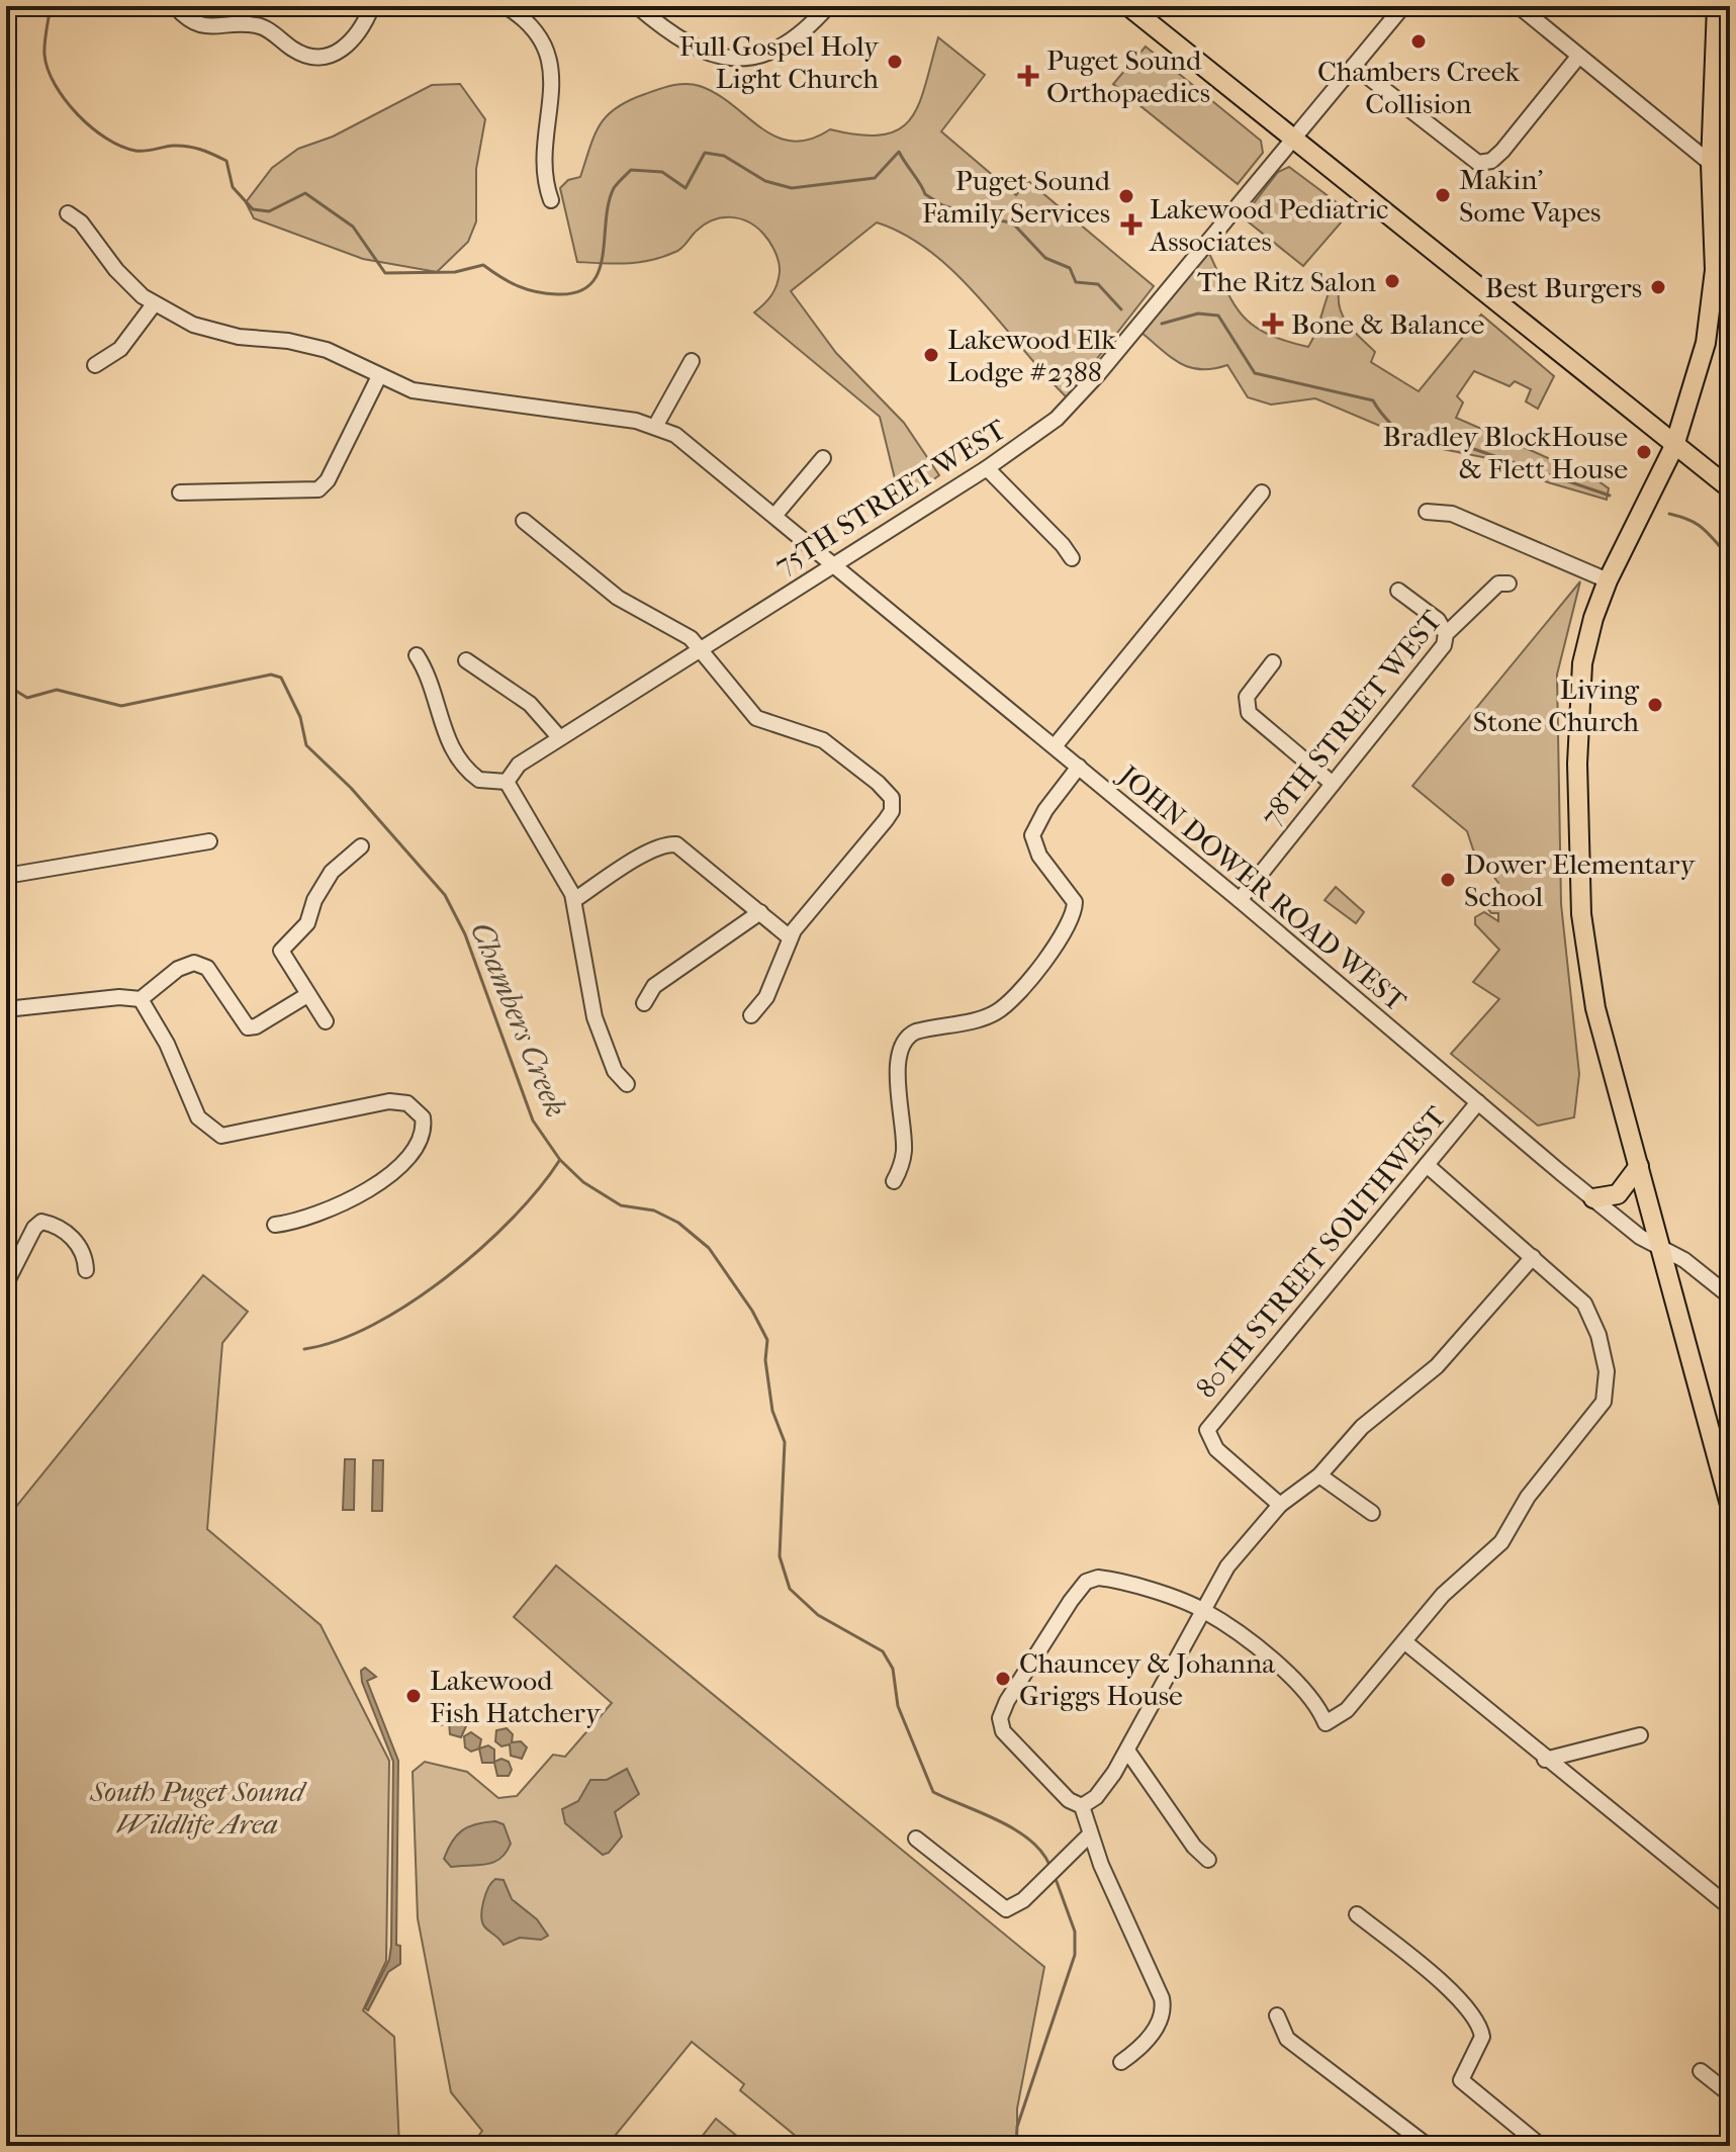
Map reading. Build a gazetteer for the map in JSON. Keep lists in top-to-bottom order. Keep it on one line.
{"streets":{"street":["75TH STREET WEST","78TH STREET WEST","JOHN DOWER ROAD WEST","80TH STREET SOUTHWEST"]},"crossings":[["75TH STREET WEST","JOHN DOWER ROAD WEST"],["78TH STREET WEST","JOHN DOWER ROAD WEST"],["JOHN DOWER ROAD WEST","80TH STREET SOUTHWEST"]],"water":["Chambers Creek"],"parks":["South Puget Sound Wildlife Area"],"places":{"other":["Chambers Creek Collision","Full Gospel Holy Light Church","Makin' Some Vapes","Puget Sound Family Services","The Ritz Salon","Best Burgers","Lakewood Elk Lodge #2388","Bradley BlockHouse & Flett House","Living Stone Church","Dower Elementary School","Chauncey & Johanna Griggs House","Lakewood Fish Hatchery"],"health":["Puget Sound Orthopaedics","Lakewood Pediatric Associates","Bone & Balance"]}}
